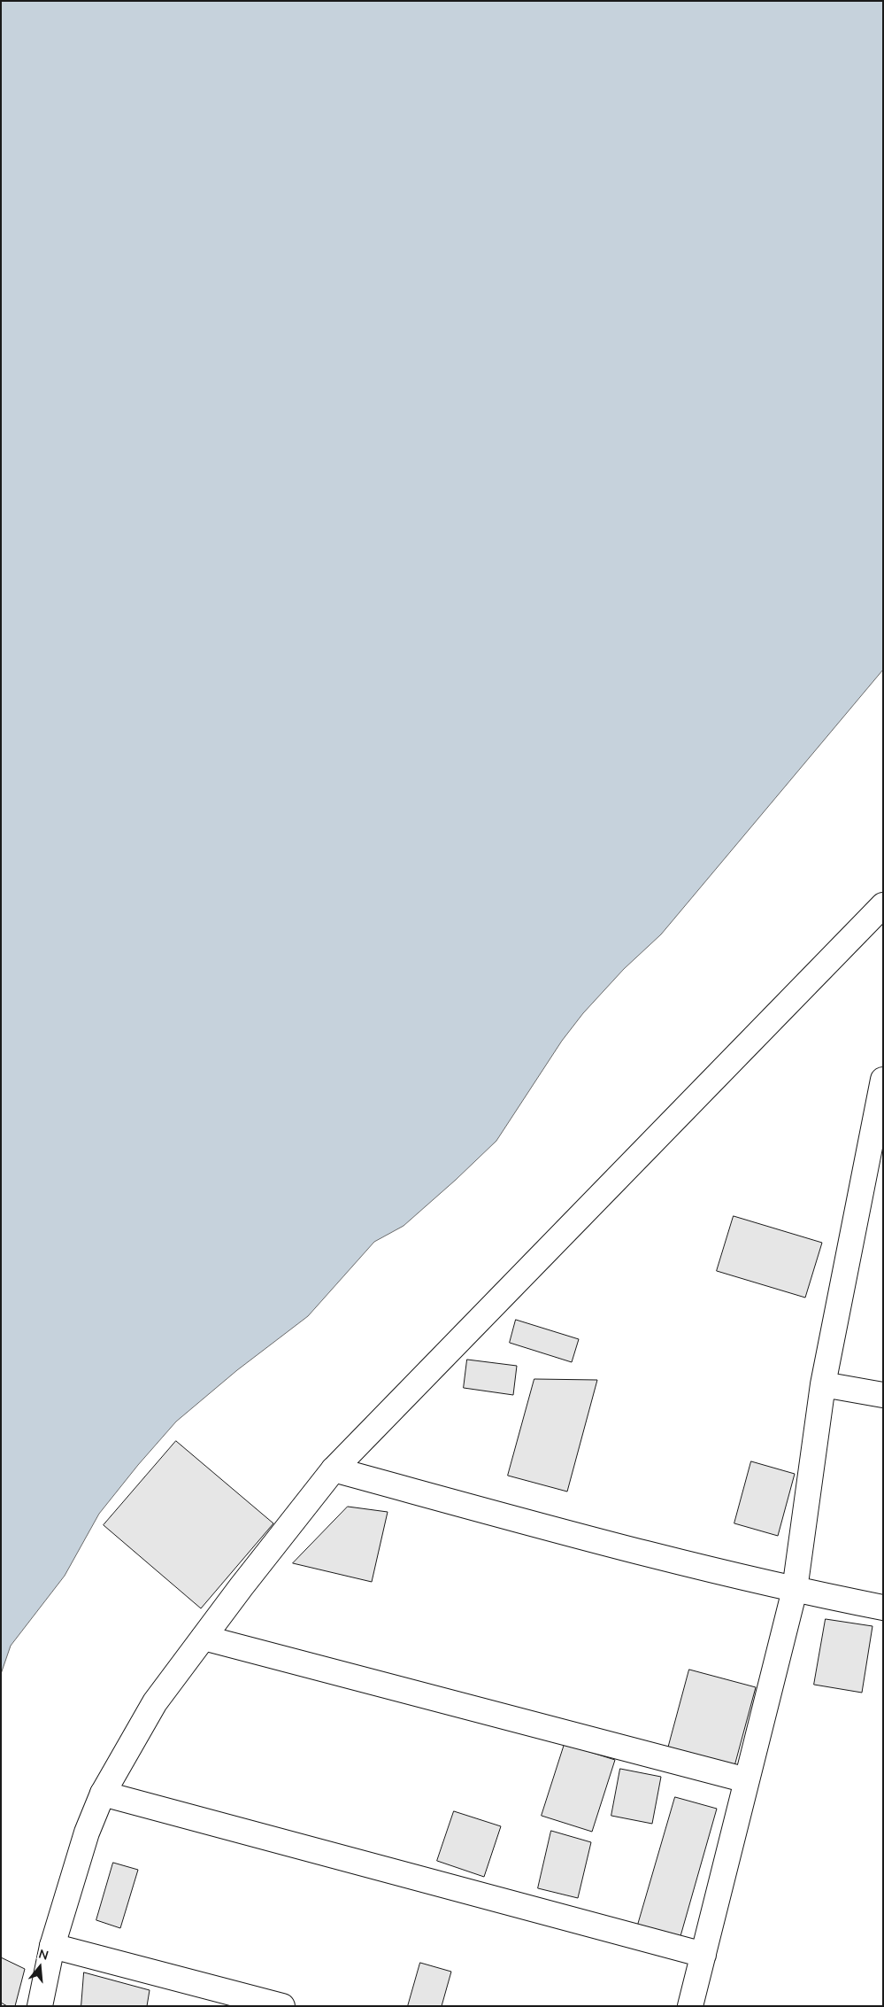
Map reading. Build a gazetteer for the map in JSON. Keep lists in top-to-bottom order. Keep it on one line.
{"north":"top"}
